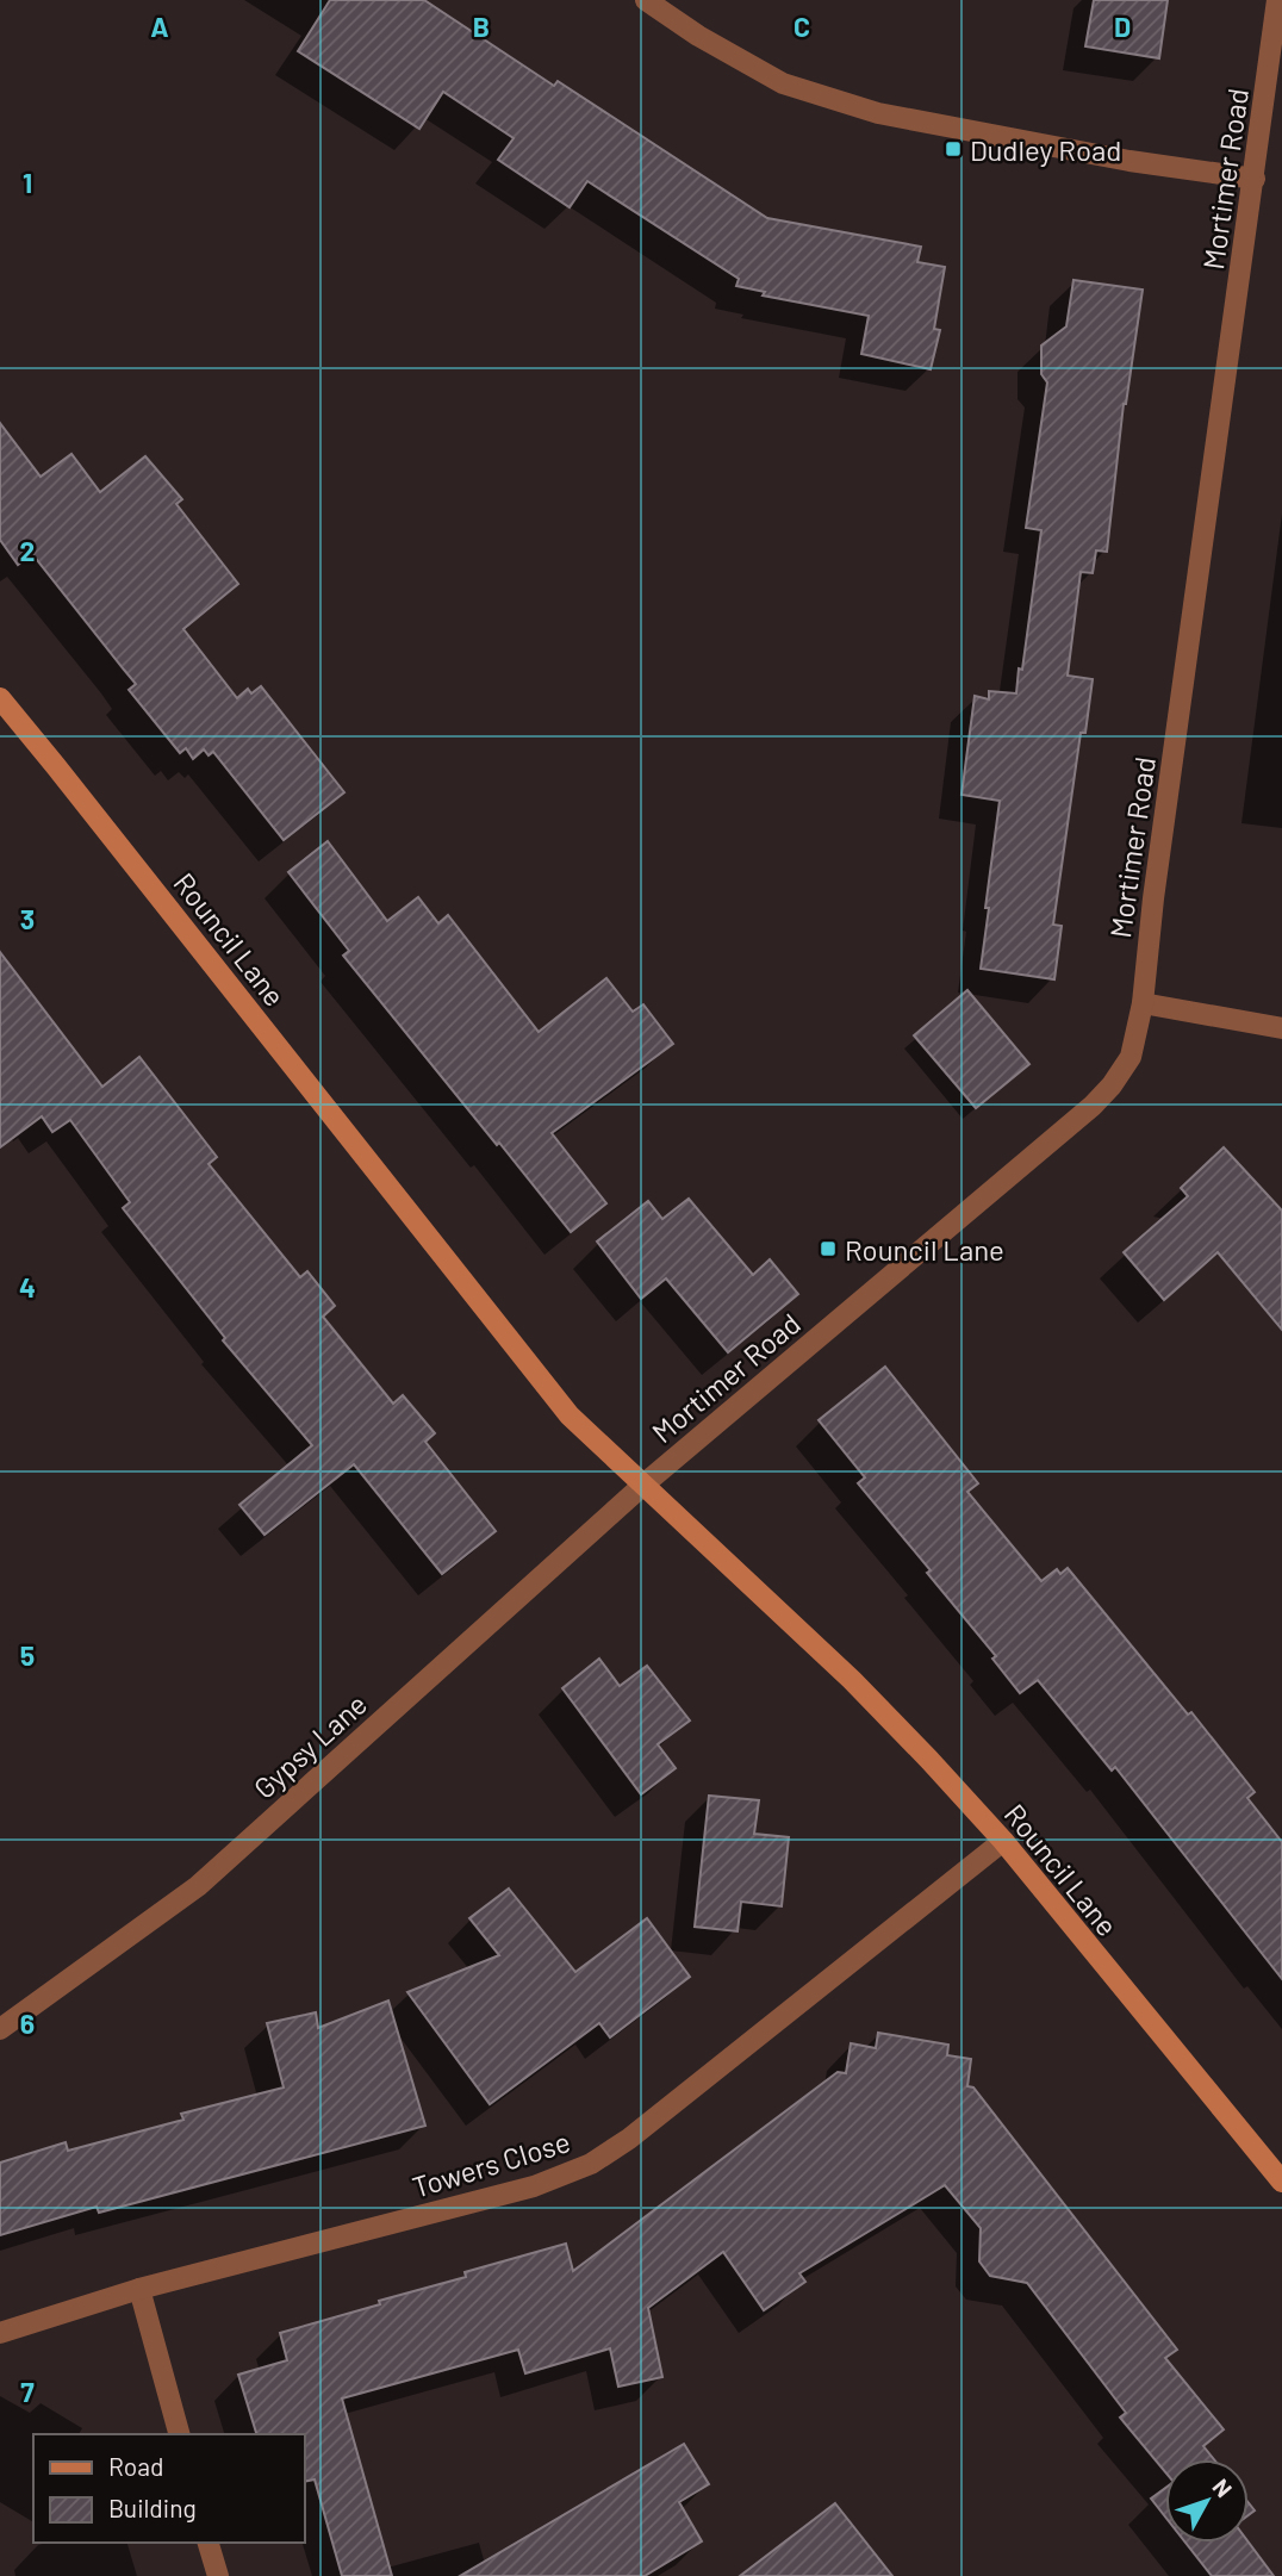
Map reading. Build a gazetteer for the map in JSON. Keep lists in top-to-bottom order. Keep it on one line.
{"streets":{"street":["Mortimer Road","Rouncil Lane","Gypsy Lane","Towers Close"]},"crossings":[["Mortimer Road","Rouncil Lane"],["Mortimer Road","Gypsy Lane"],["Rouncil Lane","Gypsy Lane"],["Rouncil Lane","Towers Close"]],"places":{"transit":["Dudley Road","Rouncil Lane"]},"legend":["Road","Building"],"north":"top right","grid":{"columns":["A","B","C","D"],"rows":["1","2","3","4","5","6","7"]}}
